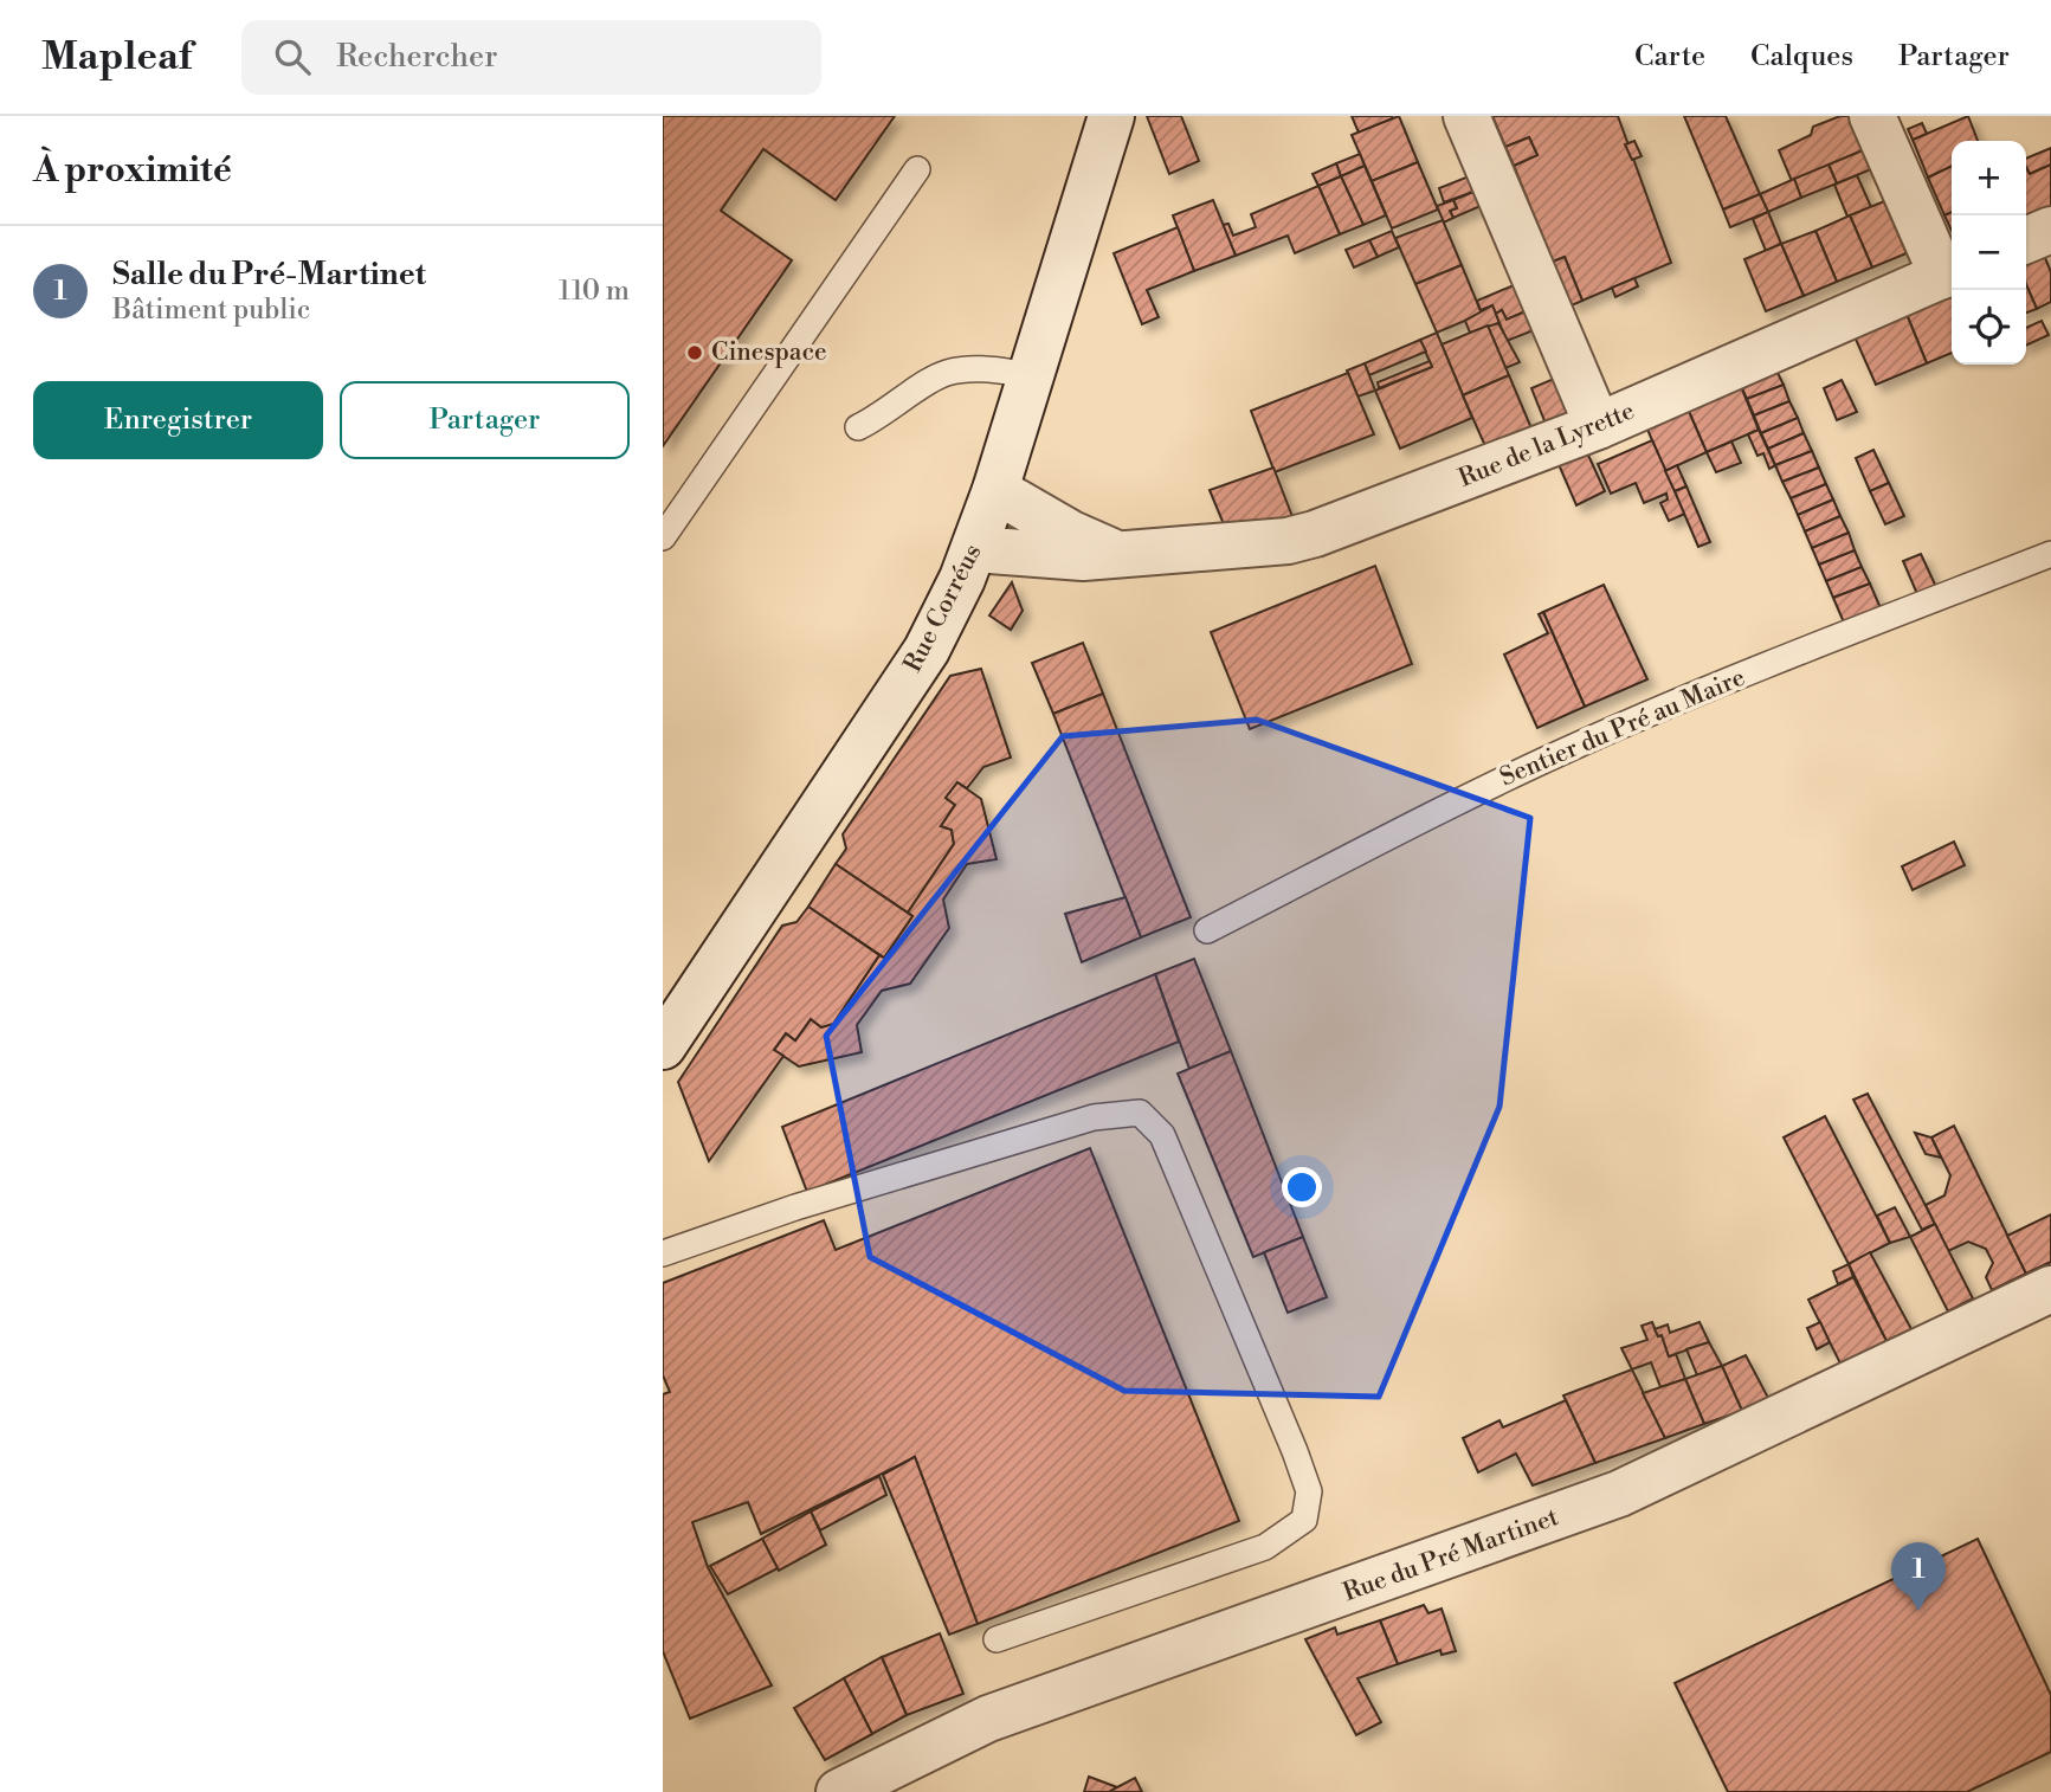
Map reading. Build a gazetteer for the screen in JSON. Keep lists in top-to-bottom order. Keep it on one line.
{"streets":{"street":["Rue de la Lyrette","Rue Corréus","Rue du Pré Martinet"],"lane":["Sentier du Pré au Maire"]},"crossings":[["Rue de la Lyrette","Rue Corréus"]],"places":["Cinespace"],"page":{"header":"Mapleaf","search":"Rechercher","nav":["Carte","Calques","Partager"],"heading":"À proximité","map_buttons":["+","−"],"list":[{"mark":"1","name":"Salle du Pré-Martinet","note":"Bâtiment public","value":"110 m"}],"buttons":["Enregistrer","Partager"],"pins":"1"}}
